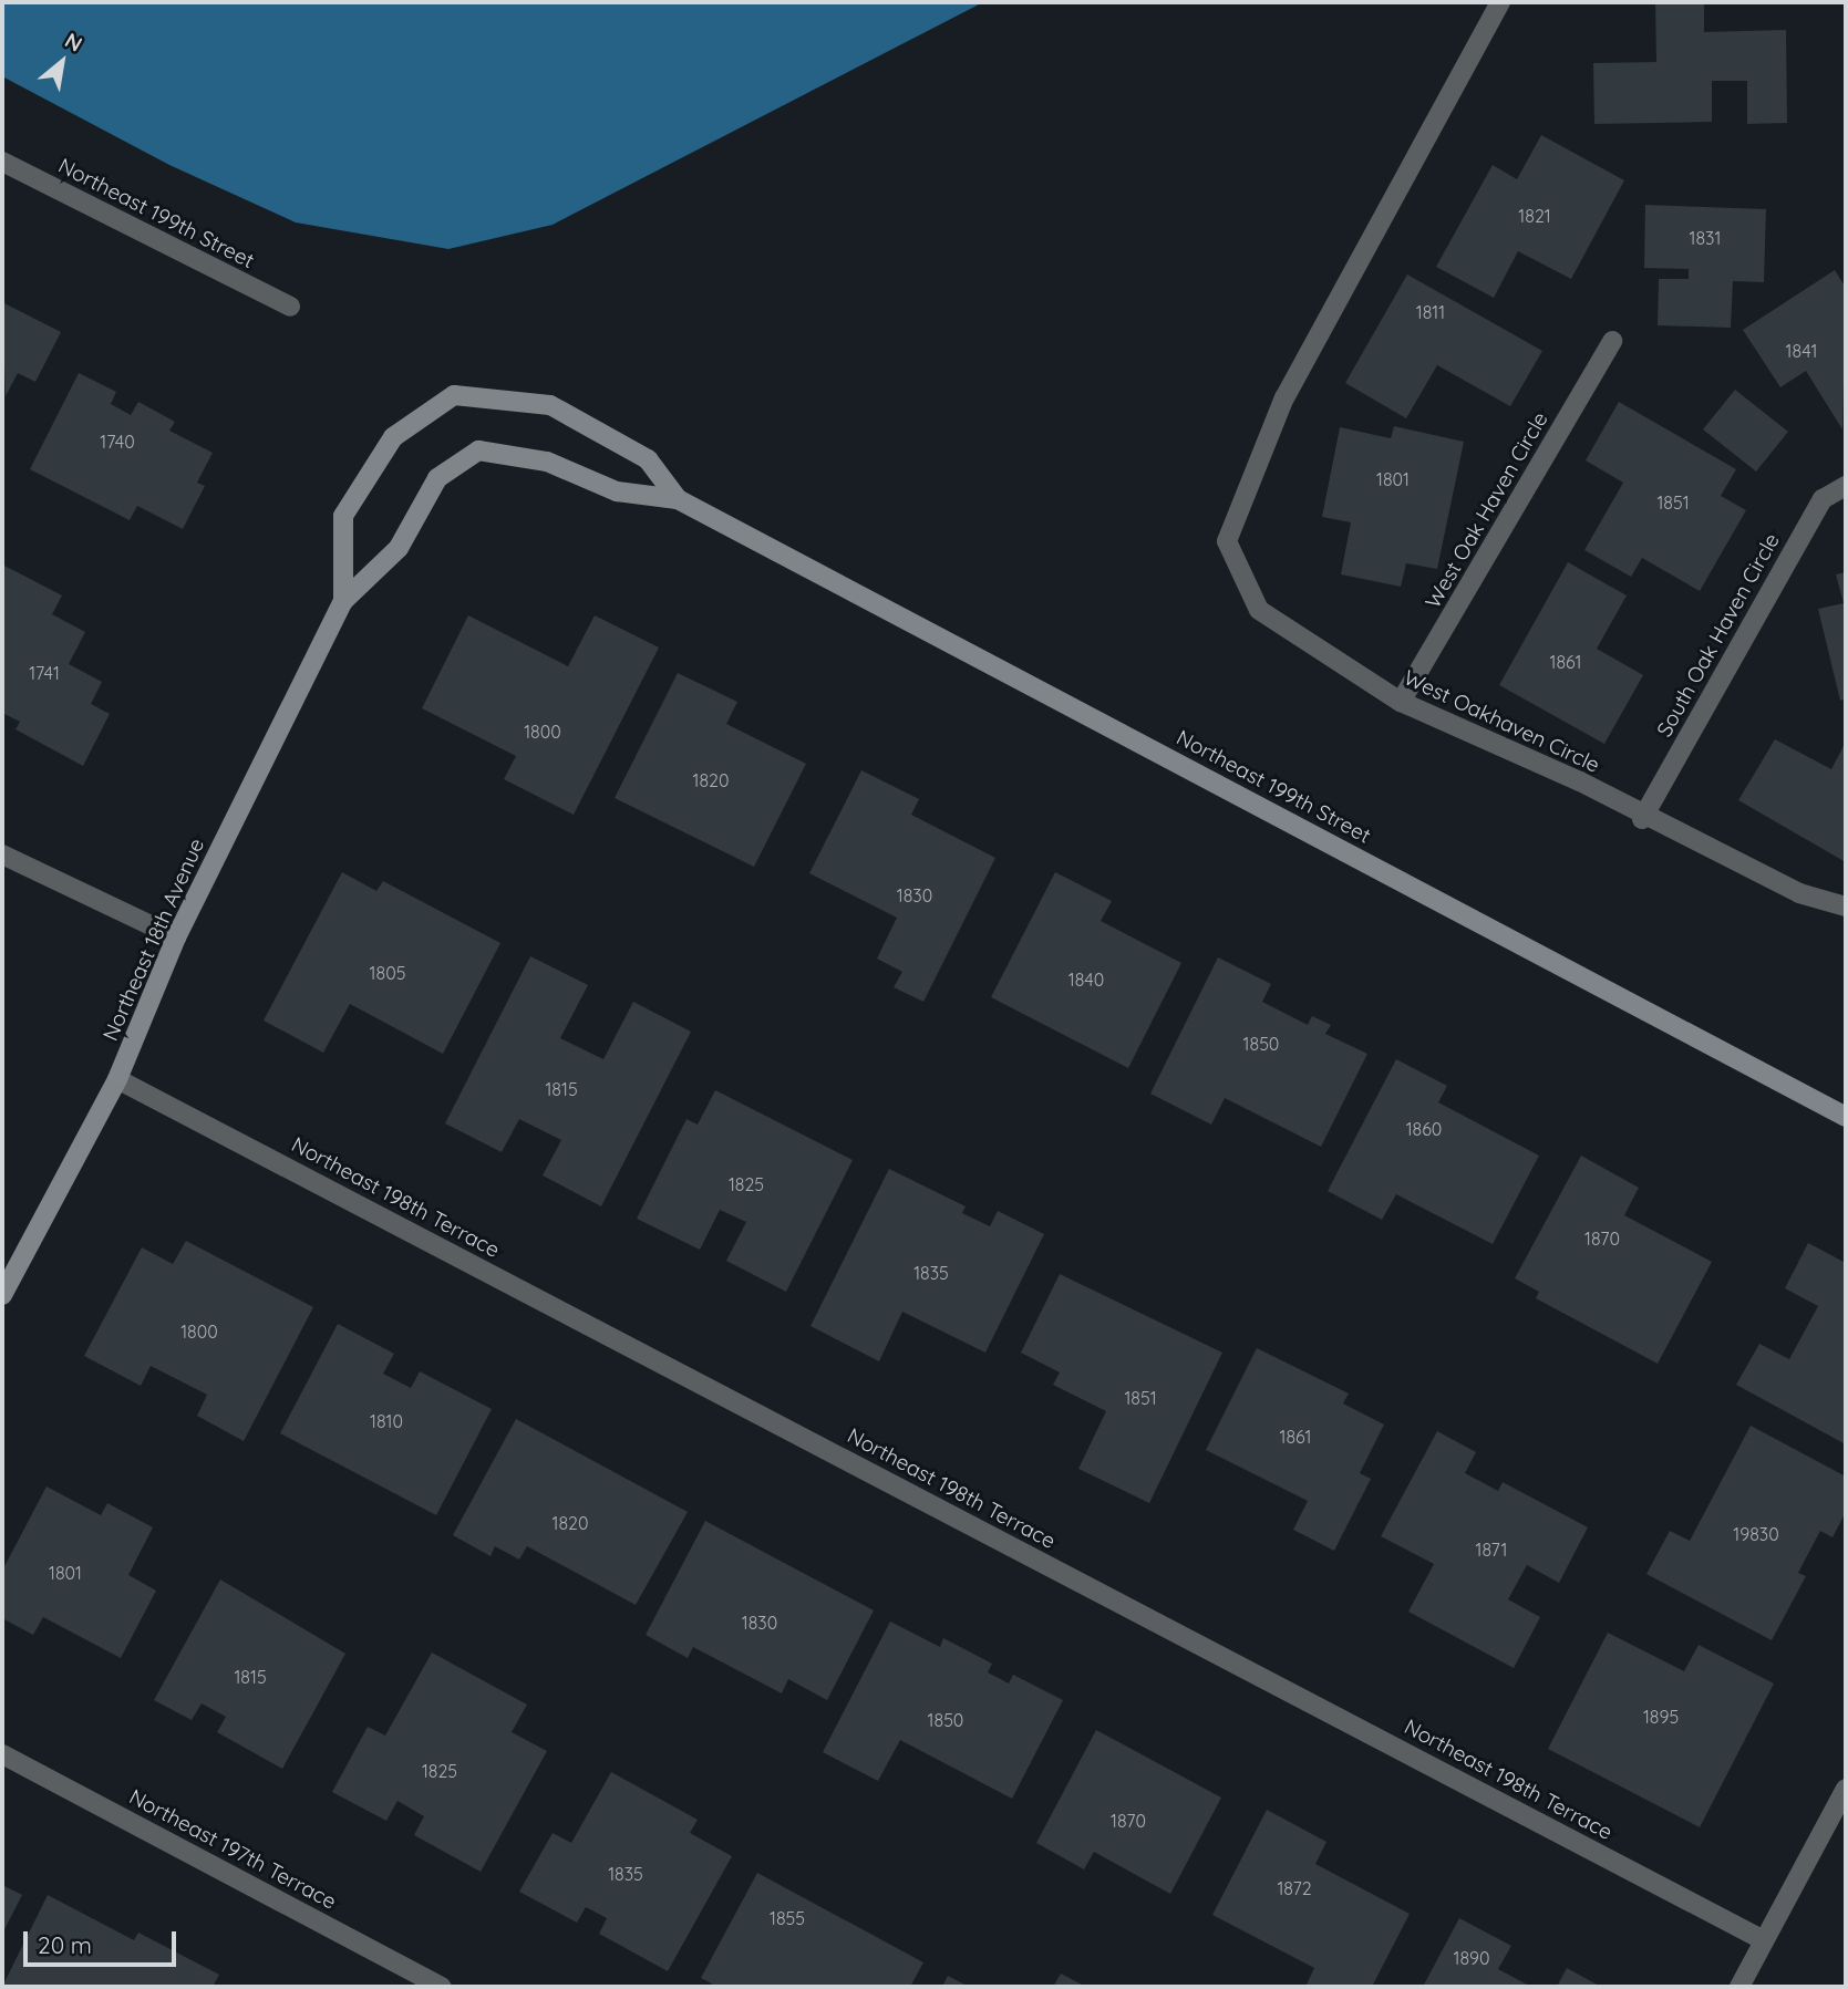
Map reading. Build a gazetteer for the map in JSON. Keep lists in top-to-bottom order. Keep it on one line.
{"streets":{"street":["Northeast 199th Street","West Oak Haven Circle","South Oak Haven Circle","West Oakhaven Circle","Northeast 18th Avenue","Northeast 198th Terrace","Northeast 197th Terrace"]},"crossings":[["Northeast 199th Street","Northeast 18th Avenue"],["West Oak Haven Circle","West Oakhaven Circle"],["South Oak Haven Circle","West Oakhaven Circle"],["Northeast 18th Avenue","Northeast 198th Terrace"]],"house_numbers":["1821","1831","1811","1841","1740","1801","1851","1861","1741","1800","1820","1830","1805","1840","1850","1815","1860","1825","1870","1835","1800","1851","1810","1861","1820","19830","1871","1801","1830","1815","1895","1850","1825","1870","1835","1872","1855","1890"],"scale_bar":"20 m","north":"top right"}
